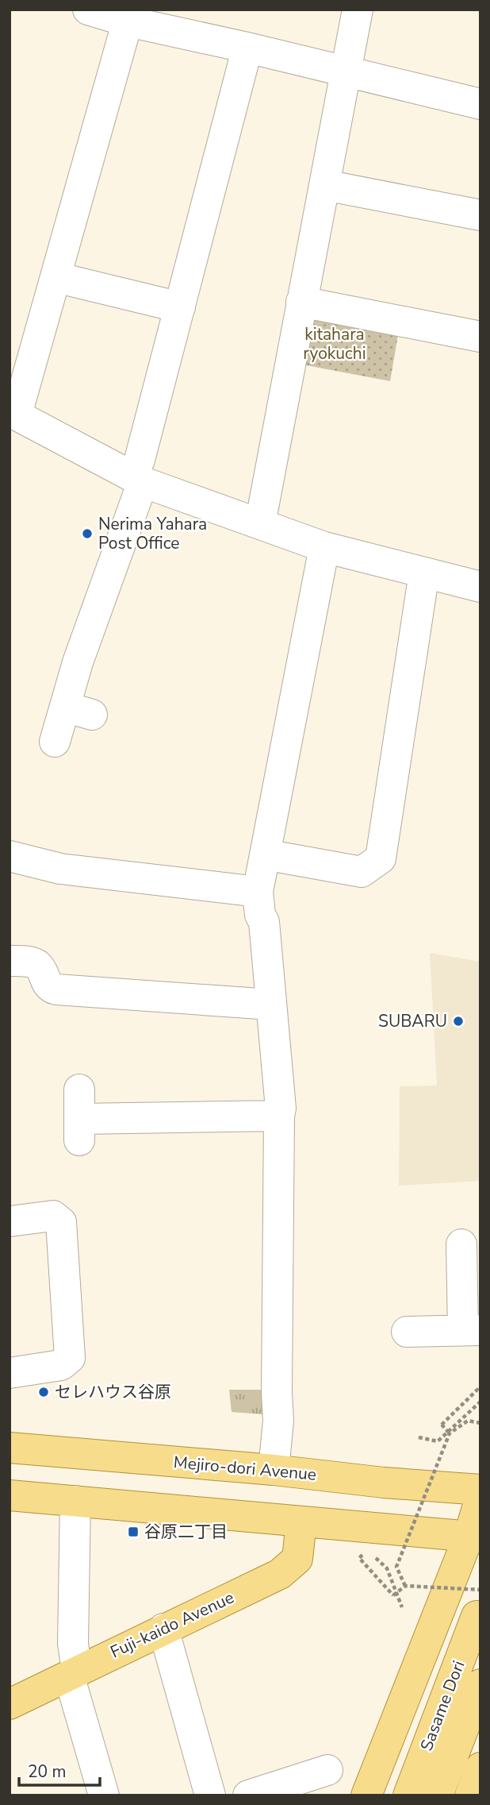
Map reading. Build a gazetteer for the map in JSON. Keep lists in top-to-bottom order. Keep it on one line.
{"streets":{"main road":["Mejiro-dori Avenue","Fuji-kaido Avenue","Sasame Dori"]},"parks":["kitahara ryokuchi"],"places":{"other":["Nerima Yahara Post Office","SUBARU","セレハウス谷原"],"transit":["谷原二丁目"]},"scale_bar":"20 m"}
